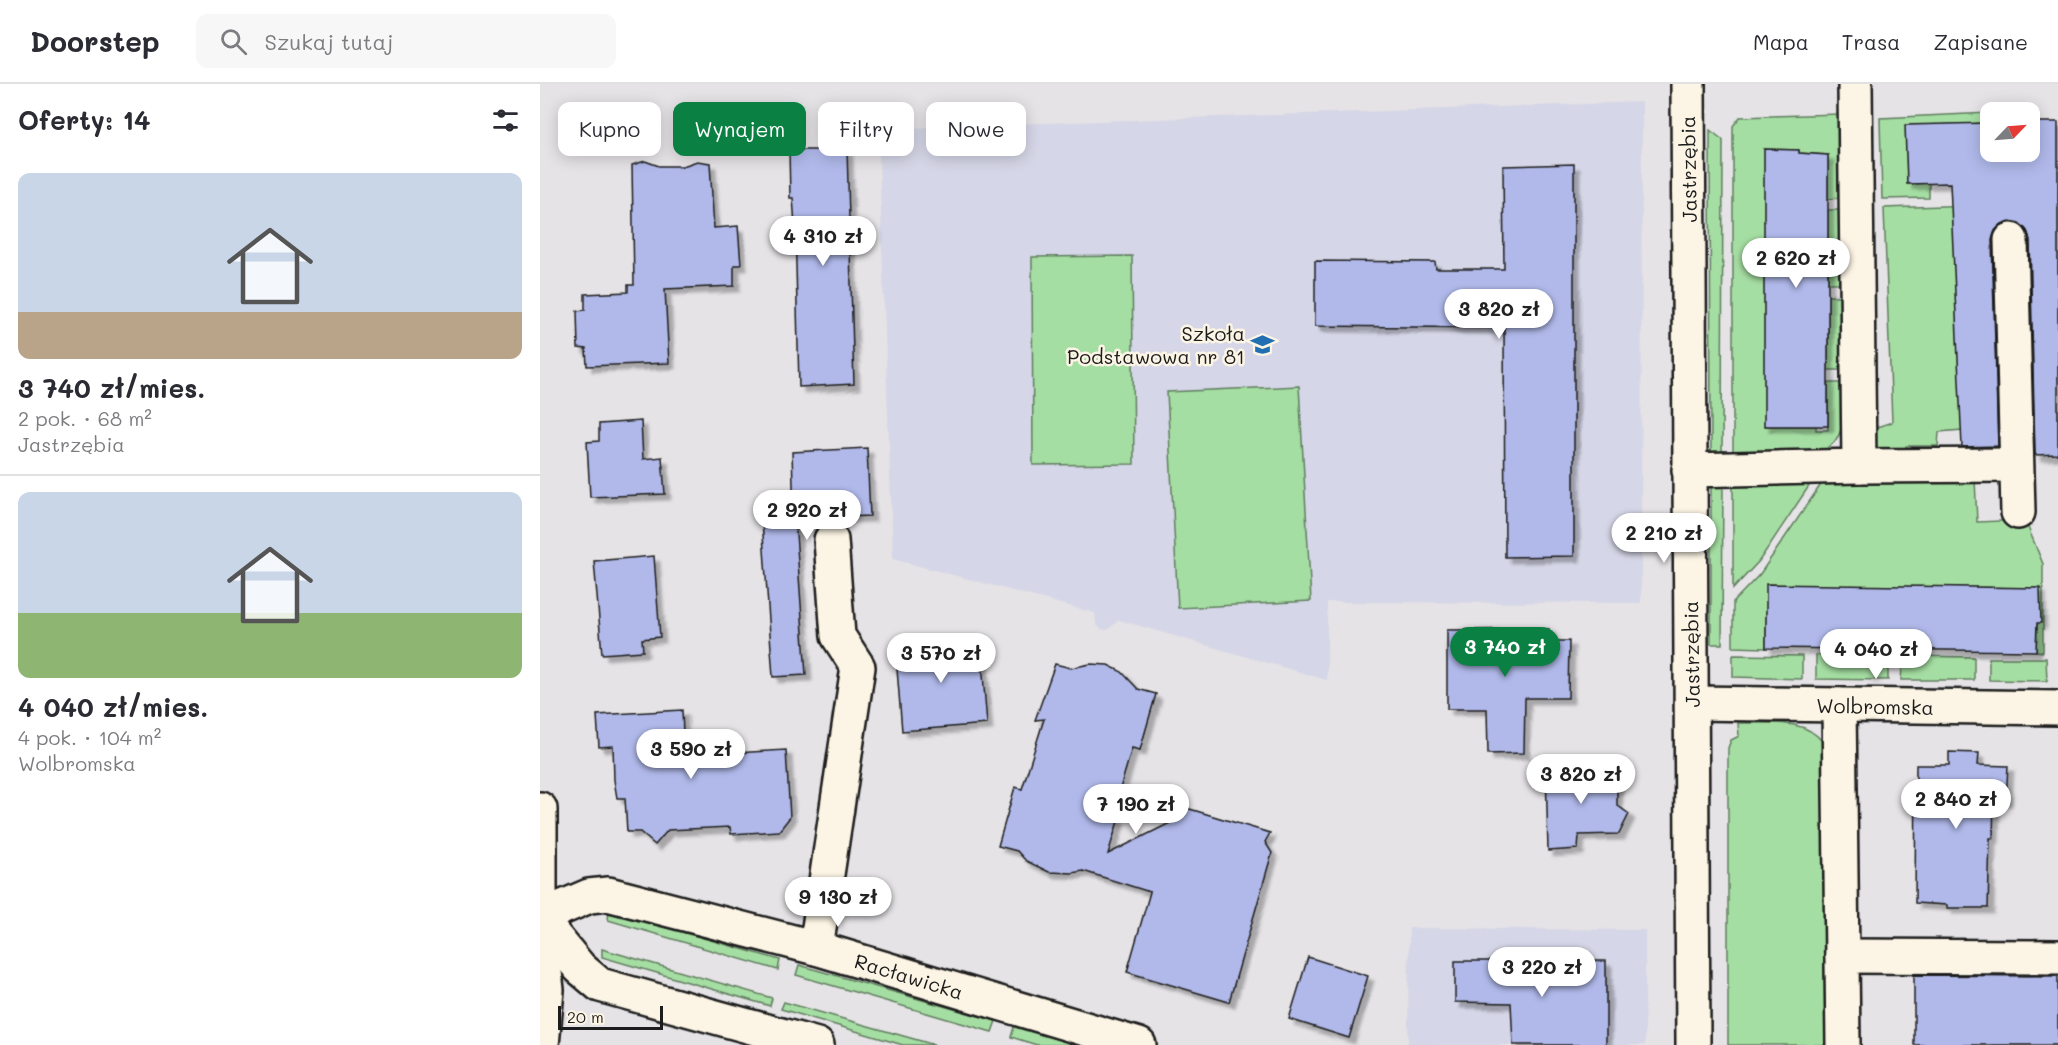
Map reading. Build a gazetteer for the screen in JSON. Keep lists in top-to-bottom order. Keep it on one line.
{"streets":{"street":["Jastrzębia","Wolbromska","Racławicka"]},"crossings":[["Jastrzębia","Wolbromska"]],"places":{"school or university":["Szkoła Podstawowa nr 81"]},"scale_bar":"20 m","north":"top right","page":{"header":"Doorstep","search":"Szukaj tutaj","nav":["Mapa","Trasa","Zapisane"],"heading":"Oferty: 14","chip":["Kupno","Wynajem","Filtry","Nowe"],"list":[{"name":"3 740 zł/mies.","note":"2 pok. · 68 m² · Jastrzębia"},{"name":"4 040 zł/mies.","note":"4 pok. · 104 m² · Wolbromska"}],"price":["4 310 zł","2 620 zł","3 820 zł","2 920 zł","2 210 zł","3 740 zł","4 040 zł","3 570 zł","3 590 zł","3 820 zł","2 840 zł","7 190 zł","9 130 zł","3 220 zł"],"scale":"20 m"}}
